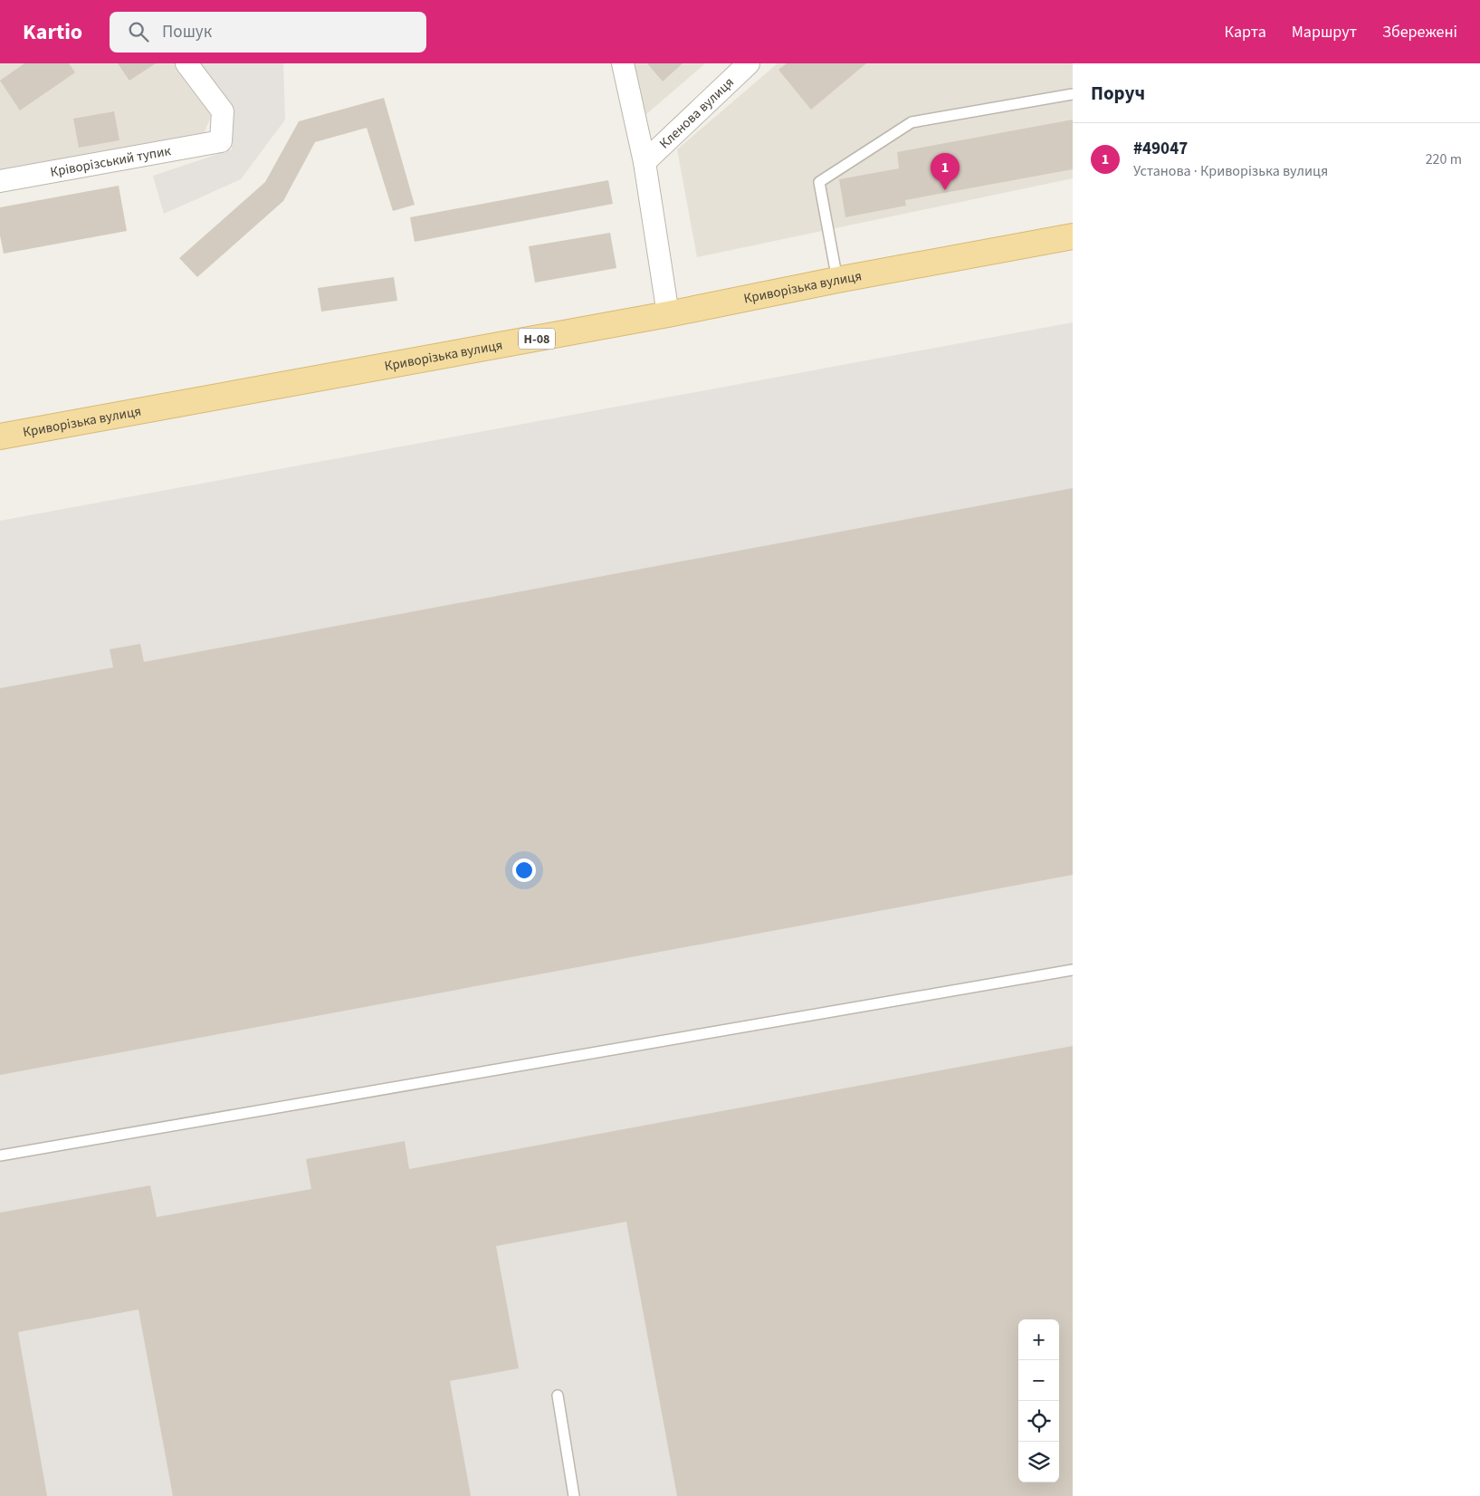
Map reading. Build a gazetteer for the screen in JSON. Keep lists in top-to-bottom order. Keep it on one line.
{"streets":{"main road":["Криворізька вулиця","Н-08"],"street":["Кленова вулиця","Кріворізський тупик"]},"page":{"header":"Kartio","search":"Пошук","nav":["Карта","Маршрут","Збережені"],"heading":"Поруч","list":[{"mark":"1","name":"#49047","note":"Установа · Криворізька вулиця","value":"220 m"}],"pins":"1","map_buttons":["+","−"]}}
